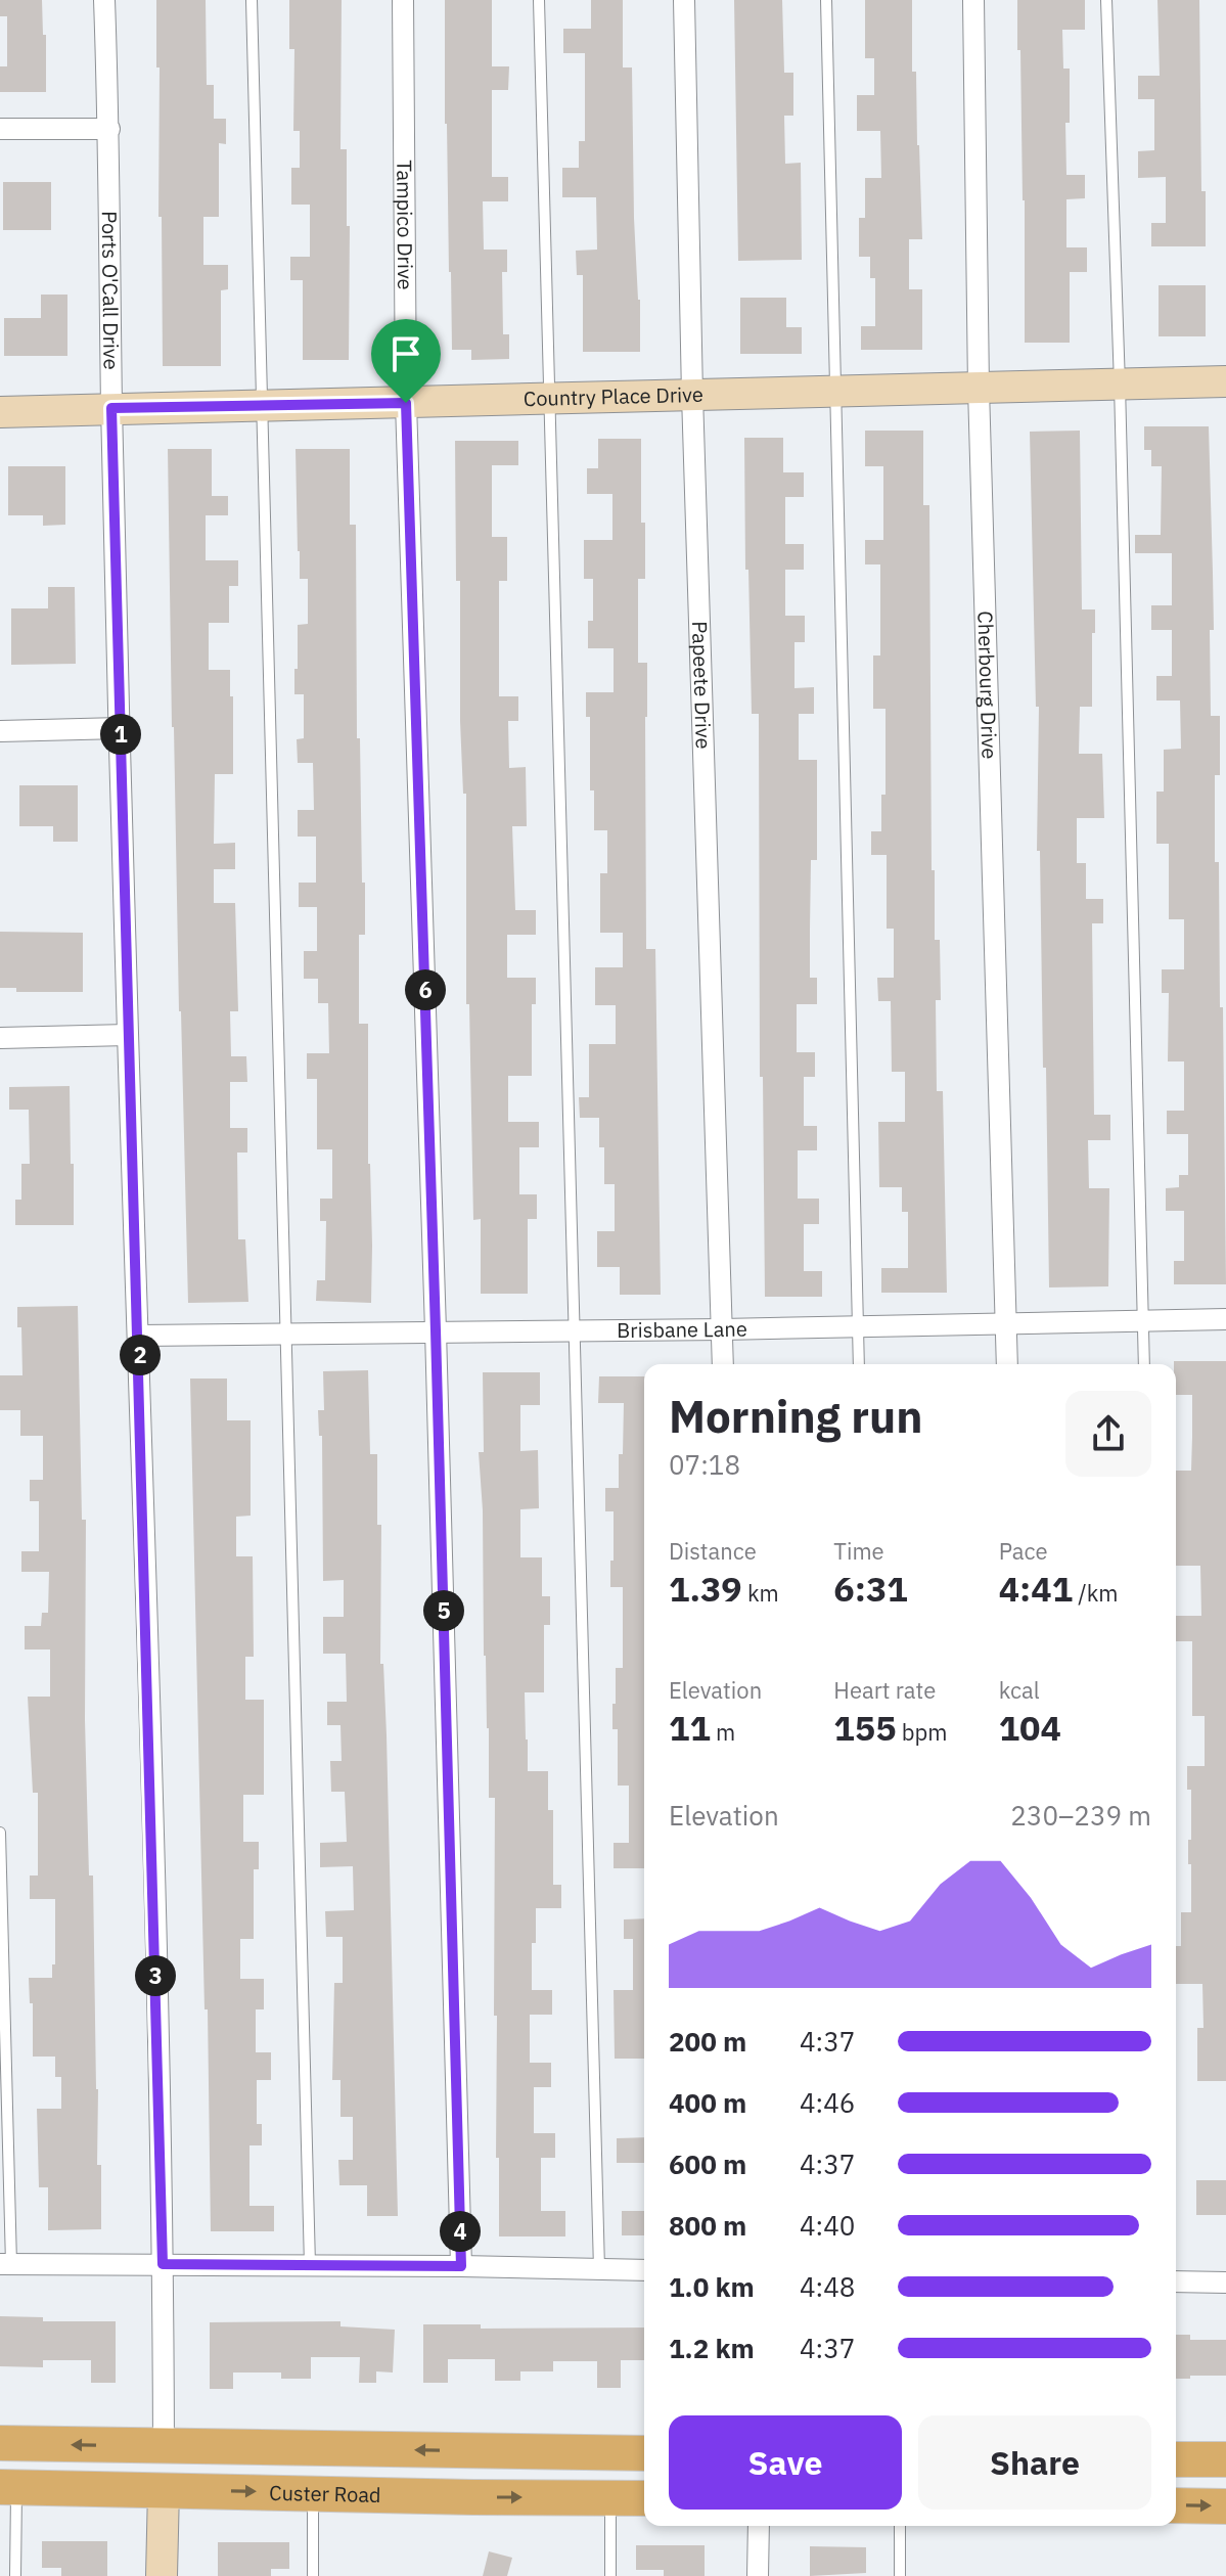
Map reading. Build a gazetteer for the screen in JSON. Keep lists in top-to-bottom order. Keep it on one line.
{"streets":{"main road":["Custer Road"],"street":["Tampico Drive","Ports O'Call Drive","Country Place Drive","Papeete Drive","Cherbourg Drive","Brisbane Lane"]},"crossings":[["Tampico Drive","Country Place Drive"],["Tampico Drive","Brisbane Lane"],["Ports O'Call Drive","Country Place Drive"],["Ports O'Call Drive","Brisbane Lane"],["Country Place Drive","Papeete Drive"],["Country Place Drive","Cherbourg Drive"],["Papeete Drive","Brisbane Lane"],["Cherbourg Drive","Brisbane Lane"]],"page":{"pins":["1","6","2","5","3","4"],"heading":["Morning run","07:18"],"stats":[["Distance","1.39 km"],["Time","6:31"],["Pace","4:41 /km"],["Elevation","11 m"],["Heart rate","155 bpm"],["kcal","104"]],"chart":["Elevation","230–239 m"],"list":[{"name":"200 m","note":"4:37"},{"name":"400 m","note":"4:46"},{"name":"600 m","note":"4:37"},{"name":"800 m","note":"4:40"},{"name":"1.0 km","note":"4:48"},{"name":"1.2 km","note":"4:37"}],"buttons":["Save","Share"]}}
